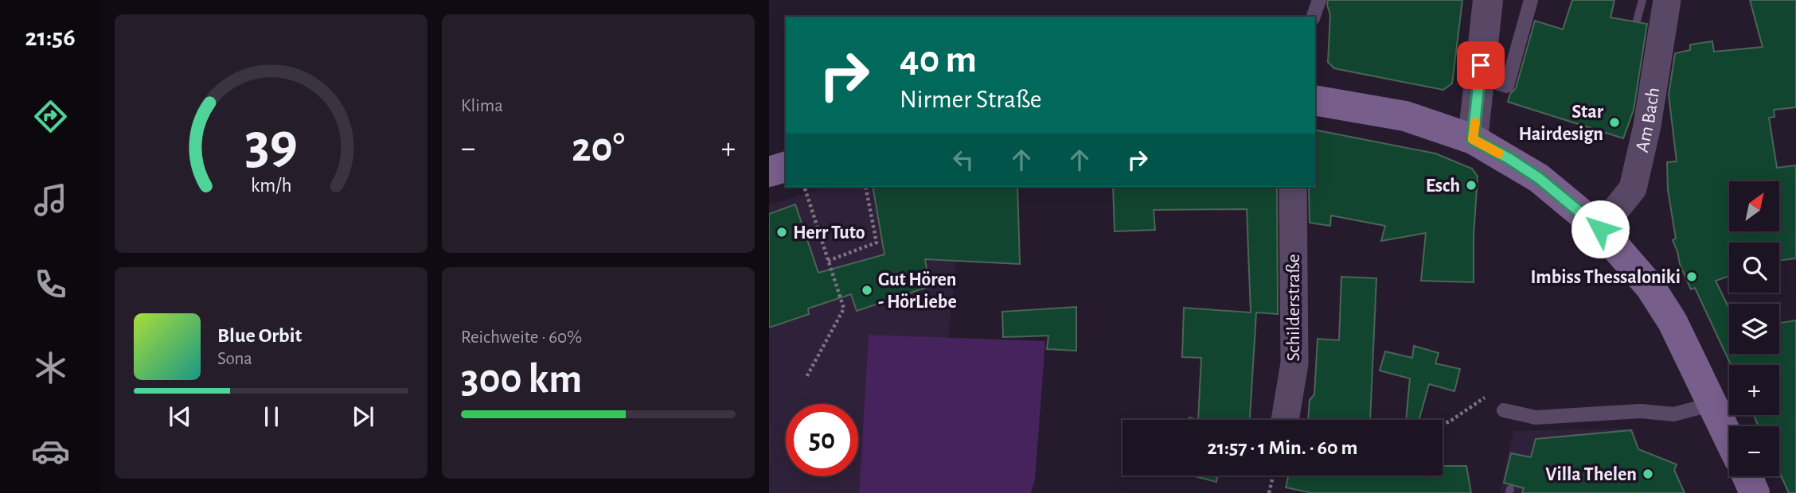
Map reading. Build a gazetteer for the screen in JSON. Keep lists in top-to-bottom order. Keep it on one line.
{"streets":{"street":["Am Bach","Schilderstraße"]},"places":["Star Hairdesign","Esch","Herr Tuto","Imbiss Thessaloniki","Gut Hören - HörLiebe","Villa Thelen"],"north":"top right","page":{"tabs":"21:56","tile":["Klima",["Reichweite · 60%","300 km"]],"turn":["40 m","Nirmer Straße"],"heat":["−","20°","+"],"map_buttons":["+","−"],"song":["Blue Orbit","Sona"],"limit":"50","trip":"21:57 · 1 Min. · 60 m","gauge":["39","km/h"]}}
